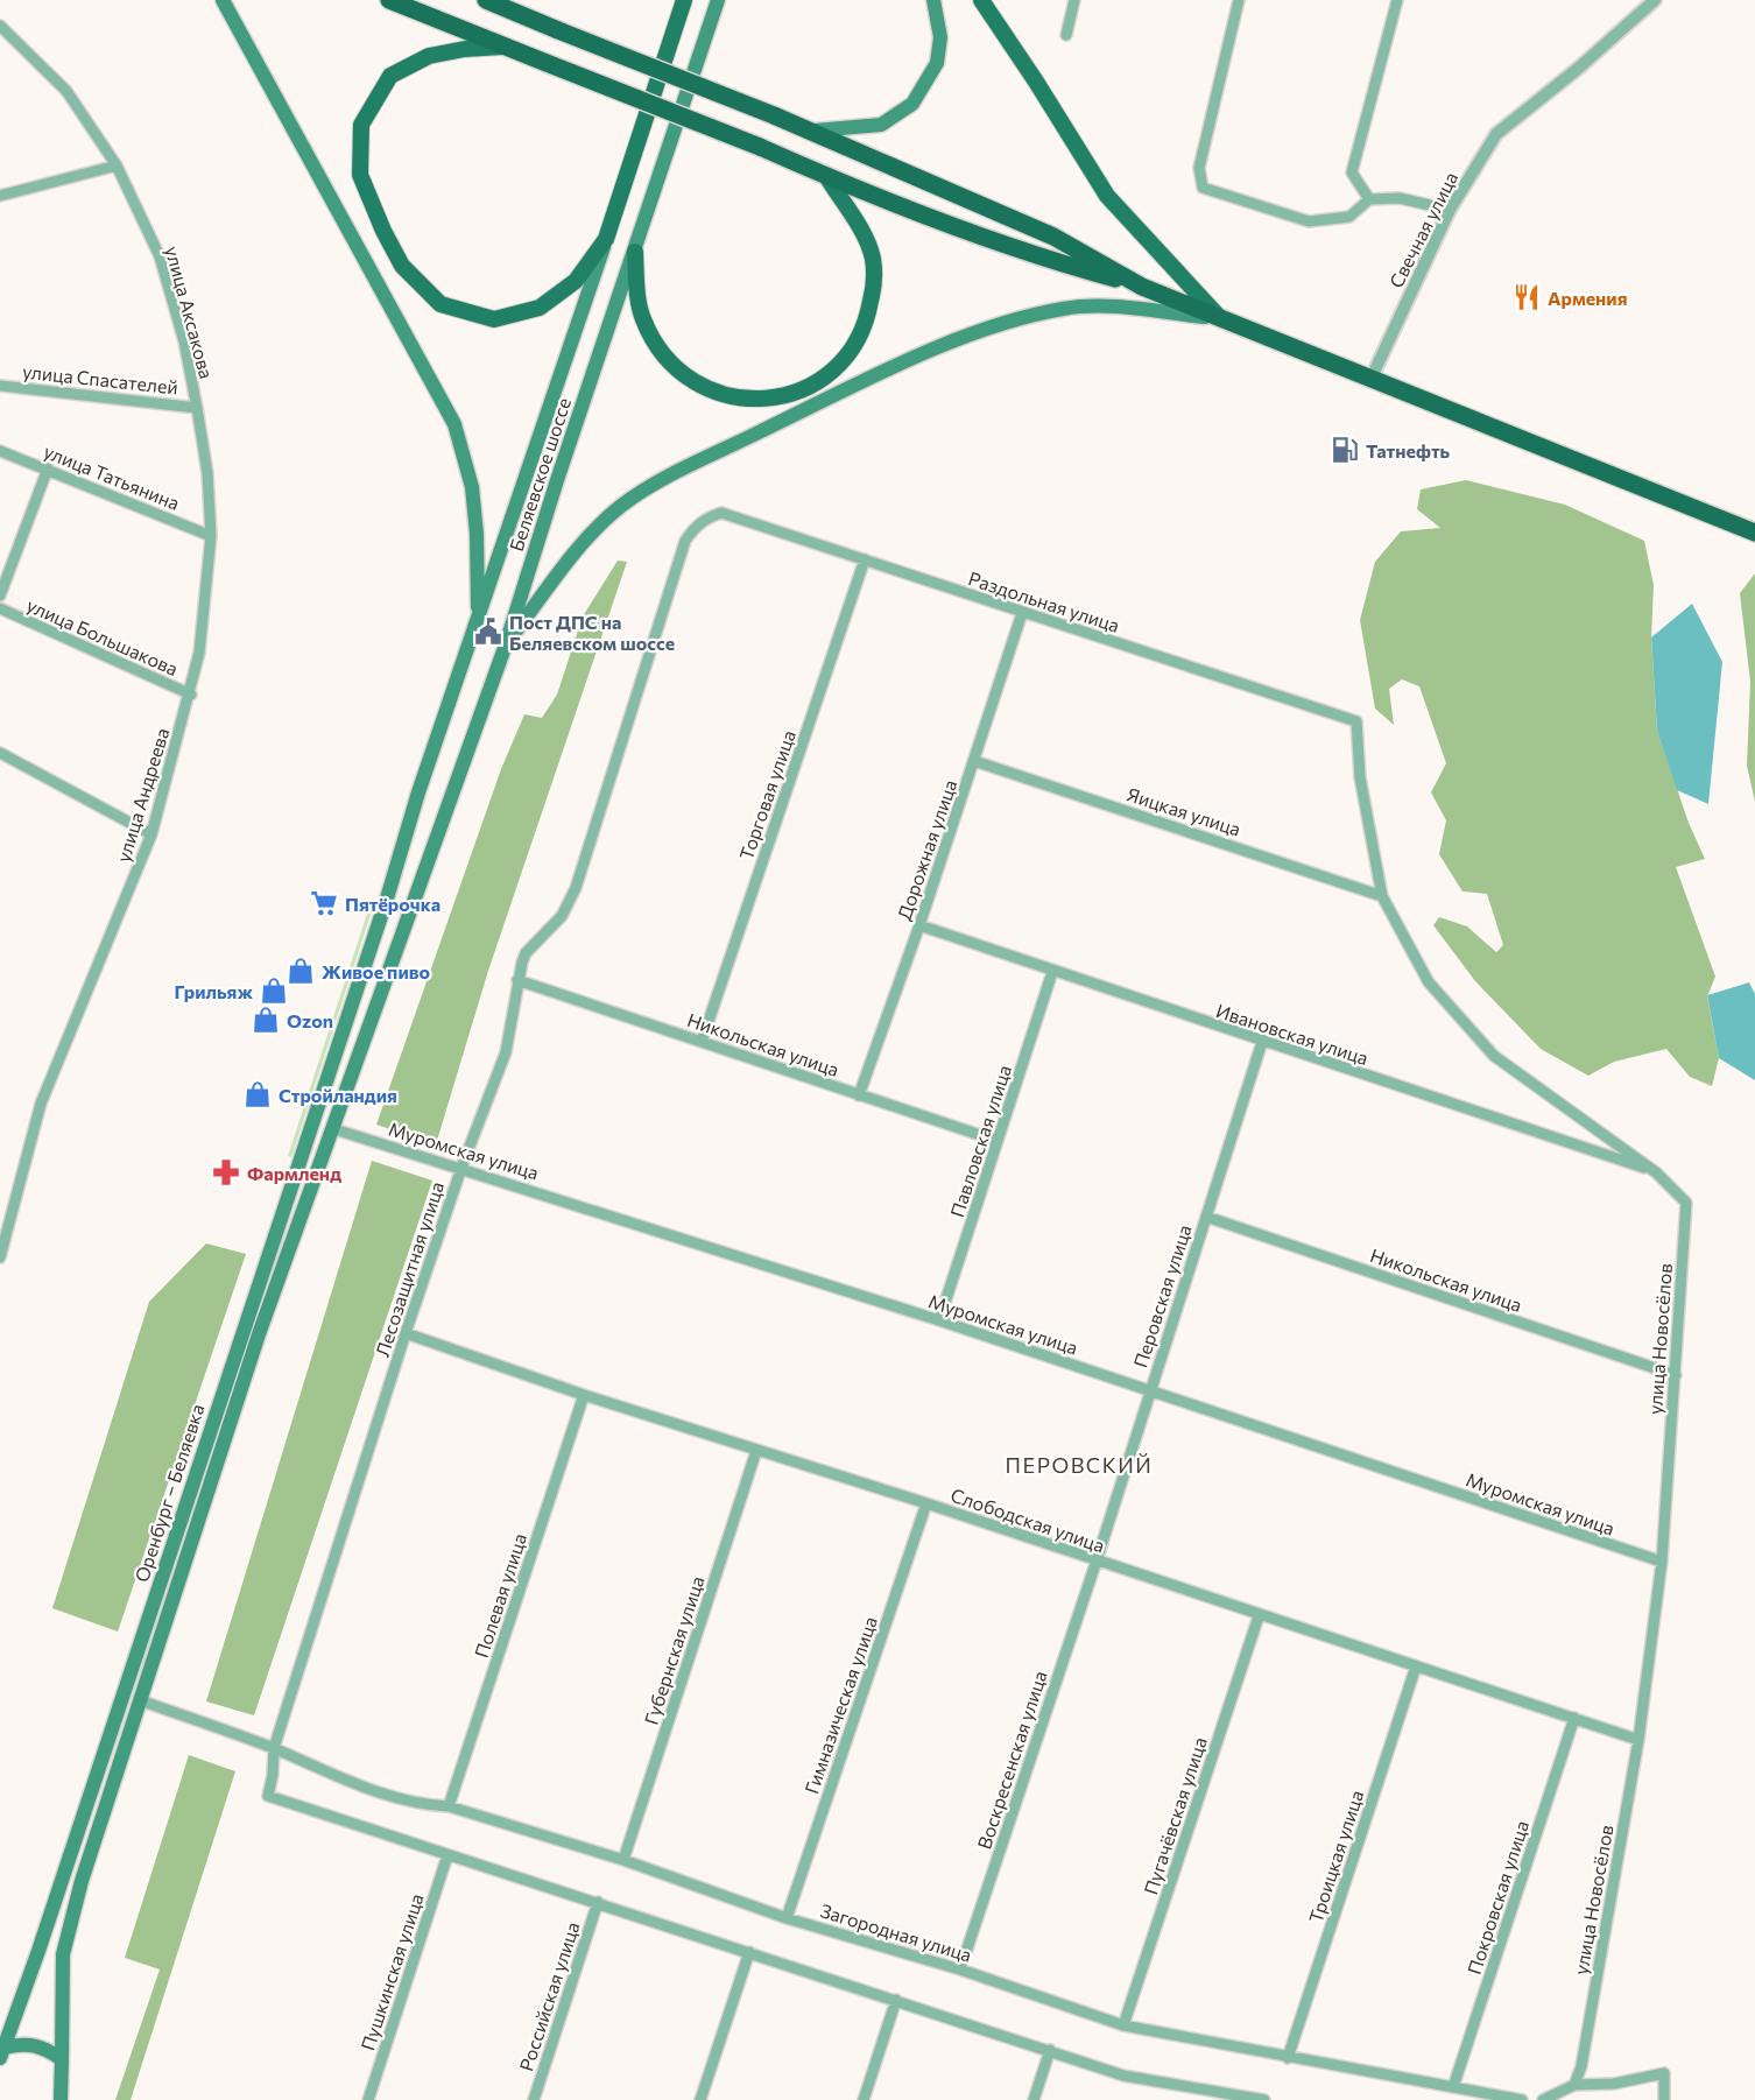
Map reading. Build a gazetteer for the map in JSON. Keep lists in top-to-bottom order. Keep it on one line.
{"streets":{"main road":["Беляевское шоссе","Оренбург – Беляевка"],"street":["Свечная улица","улица Аксакова","улица Спасателей","улица Татьянина","Раздольная улица","улица Большакова","улица Андреева","Торговая улица","Яицкая улица","Дорожная улица","Ивановская улица","Никольская улица","Павловская улица","Муромская улица","Лесозащитная улица","Перовская улица","улица Новосёлов","Слободская улица","Полевая улица","Губернская улица","Гимназическая улица","Воскресенская улица","Пугачёвская улица","Троицкая улица","Покровская улица","Загородная улица","Пушкинская улица","Российская улица"]},"crossings":[["улица Аксакова","улица Спасателей"],["улица Аксакова","улица Андреева"],["улица Спасателей","улица Андреева"],["Беляевское шоссе","Оренбург – Беляевка"],["улица Татьянина","улица Андреева"],["Раздольная улица","Торговая улица"],["Раздольная улица","Дорожная улица"],["Раздольная улица","Лесозащитная улица"],["Раздольная улица","улица Новосёлов"],["улица Большакова","улица Андреева"],["Торговая улица","Никольская улица"],["Яицкая улица","Дорожная улица"],["Яицкая улица","улица Новосёлов"],["Дорожная улица","Ивановская улица"],["Дорожная улица","Никольская улица"],["Ивановская улица","Павловская улица"],["Ивановская улица","Перовская улица"],["Ивановская улица","улица Новосёлов"],["Никольская улица","Павловская улица"],["Никольская улица","Лесозащитная улица"],["Никольская улица","Перовская улица"],["Никольская улица","улица Новосёлов"],["Павловская улица","Муромская улица"],["Муромская улица","Лесозащитная улица"],["Муромская улица","Перовская улица"],["Муромская улица","улица Новосёлов"],["Муромская улица","Оренбург – Беляевка"],["Лесозащитная улица","Слободская улица"],["Лесозащитная улица","Загородная улица"],["Лесозащитная улица","Пушкинская улица"],["Перовская улица","Слободская улица"],["Перовская улица","Воскресенская улица"],["улица Новосёлов","Слободская улица"],["Оренбург – Беляевка","Загородная улица"],["Слободская улица","Полевая улица"],["Слободская улица","Губернская улица"],["Слободская улица","Гимназическая улица"],["Слободская улица","Воскресенская улица"],["Слободская улица","Пугачёвская улица"],["Слободская улица","Троицкая улица"],["Слободская улица","Покровская улица"],["Полевая улица","Загородная улица"],["Губернская улица","Загородная улица"],["Гимназическая улица","Загородная улица"],["Воскресенская улица","Загородная улица"],["Пугачёвская улица","Загородная улица"],["Троицкая улица","Загородная улица"],["Покровская улица","Загородная улица"]],"districts":["ПЕРОВСКИЙ"],"places":{"restaurant":["Армения"],"fuel station":["Татнефть"],"public building":["Пост ДПС на Беляевском шоссе"],"supermarket":["Пятёрочка"],"shop":["Живое пиво","Грильяж","Ozon","Стройландия"],"pharmacy":["Фармленд"]}}
